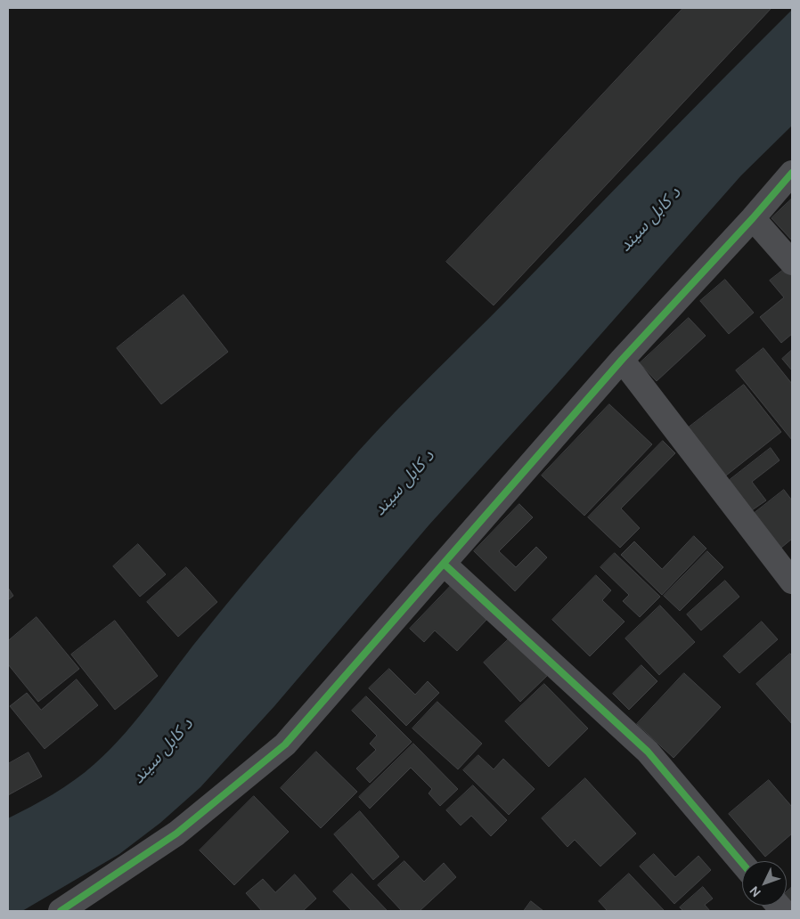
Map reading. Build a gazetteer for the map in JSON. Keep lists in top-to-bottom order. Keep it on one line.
{"water":["د کابل سيند"],"north":"bottom left"}
